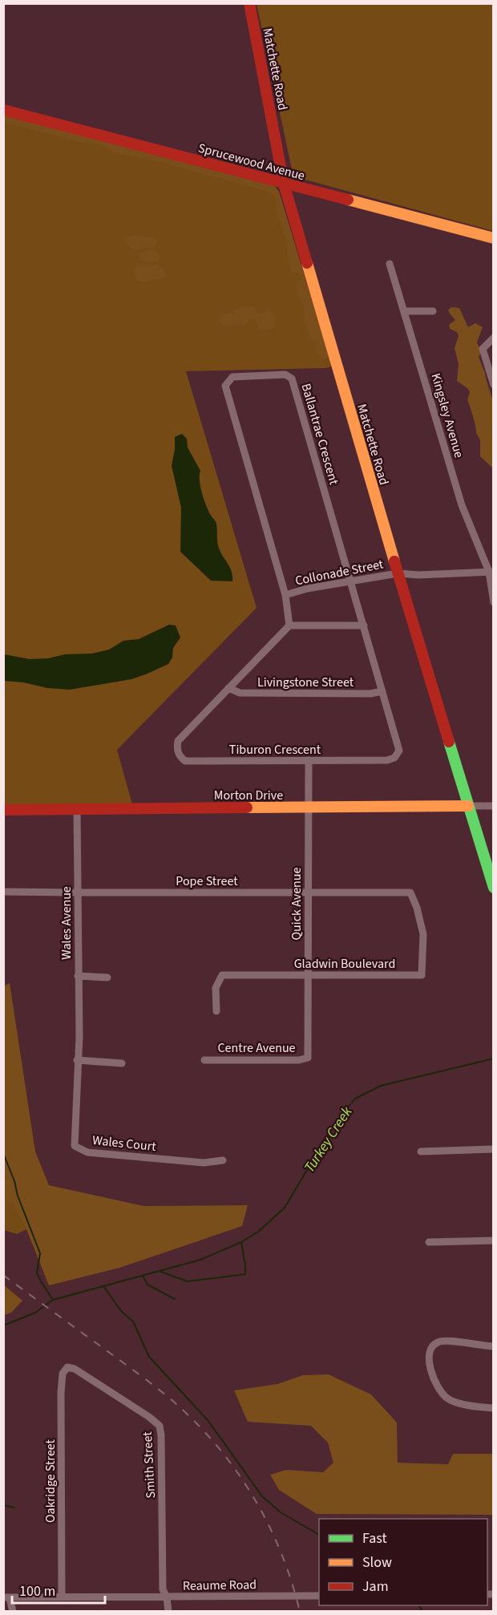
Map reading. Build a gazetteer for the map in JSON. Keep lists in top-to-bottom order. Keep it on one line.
{"streets":{"street":["Matchette Road","Sprucewood Avenue","Kingsley Avenue","Ballantrae Crescent","Collonade Street","Livingstone Street","Tiburon Crescent","Morton Drive","Pope Street","Quick Avenue","Wales Avenue","Gladwin Boulevard","Centre Avenue","Wales Court","Smith Street","Oakridge Street","Reaume Road"]},"crossings":[["Matchette Road","Sprucewood Avenue"],["Matchette Road","Collonade Street"],["Matchette Road","Morton Drive"],["Kingsley Avenue","Collonade Street"],["Ballantrae Crescent","Collonade Street"],["Ballantrae Crescent","Tiburon Crescent"],["Collonade Street","Tiburon Crescent"],["Livingstone Street","Tiburon Crescent"],["Tiburon Crescent","Quick Avenue"],["Morton Drive","Quick Avenue"],["Morton Drive","Wales Avenue"],["Pope Street","Quick Avenue"],["Pope Street","Wales Avenue"],["Pope Street","Gladwin Boulevard"],["Quick Avenue","Gladwin Boulevard"],["Quick Avenue","Centre Avenue"],["Wales Avenue","Wales Court"],["Smith Street","Oakridge Street"],["Smith Street","Reaume Road"],["Oakridge Street","Reaume Road"]],"water":["Turkey Creek"],"legend":["Fast","Slow","Jam"],"scale_bar":"100 m"}
